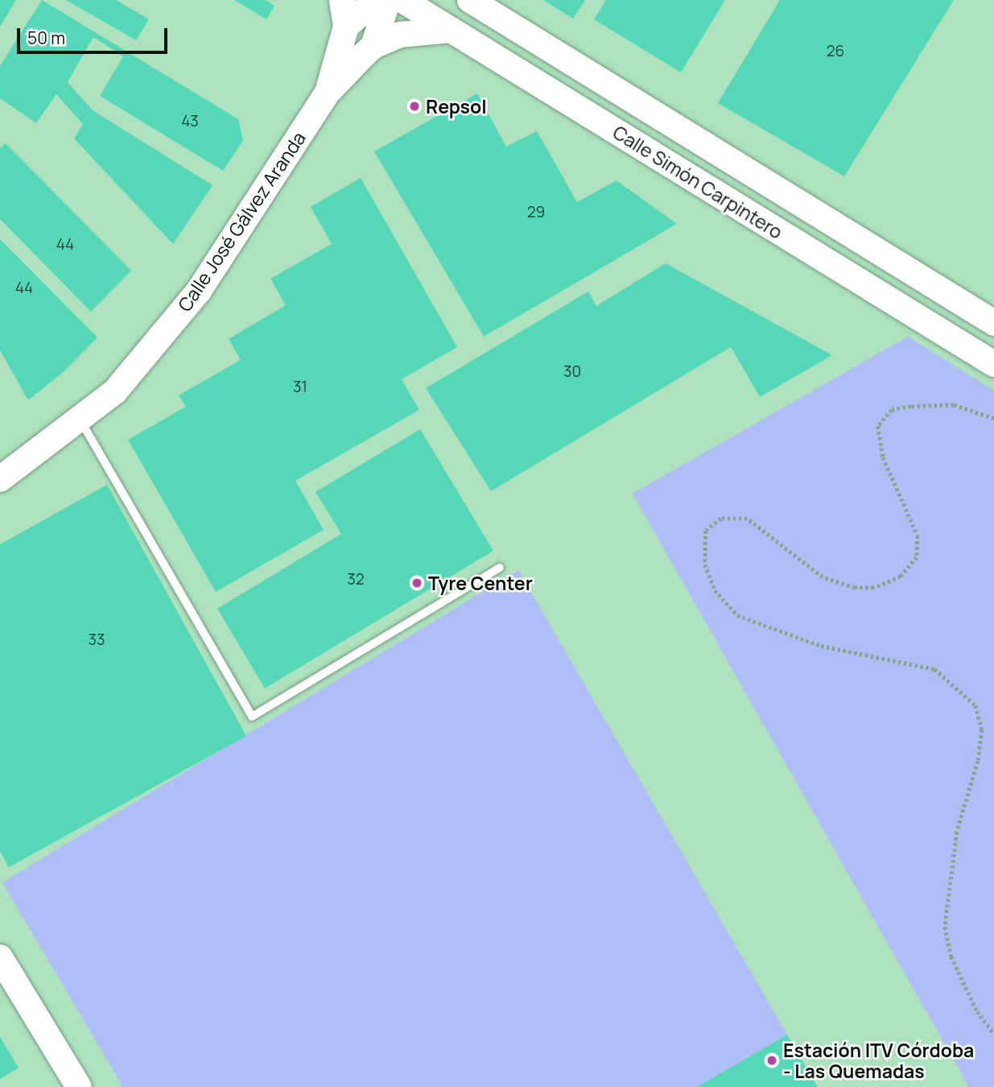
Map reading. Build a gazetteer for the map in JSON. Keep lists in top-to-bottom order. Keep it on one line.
{"streets":{"street":["Calle Simón Carpintero","Calle José Gálvez Aranda"]},"crossings":[["Calle Simón Carpintero","Calle José Gálvez Aranda"]],"places":["Repsol","Tyre Center","Estación ITV Córdoba - Las Quemadas"],"house_numbers":["26","43","29","44","44","30","31","32","33"],"scale_bar":"50 m"}
